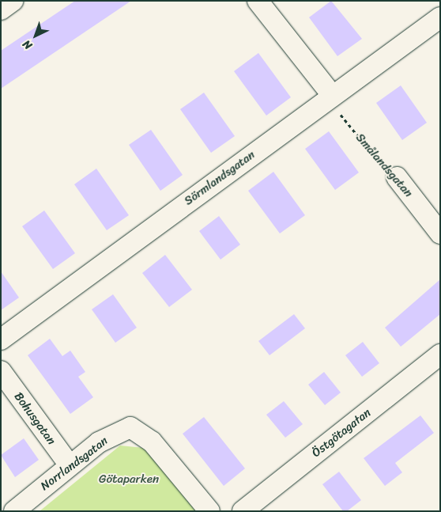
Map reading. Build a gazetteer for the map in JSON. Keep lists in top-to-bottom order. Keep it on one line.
{"streets":{"street":["Smålandsgatan","Sörmlandsgatan","Bohusgatan","Östgötagatan","Norrlandsgatan"]},"crossings":[["Smålandsgatan","Sörmlandsgatan"],["Bohusgatan","Norrlandsgatan"]],"parks":["Götaparken"],"north":"bottom left"}
